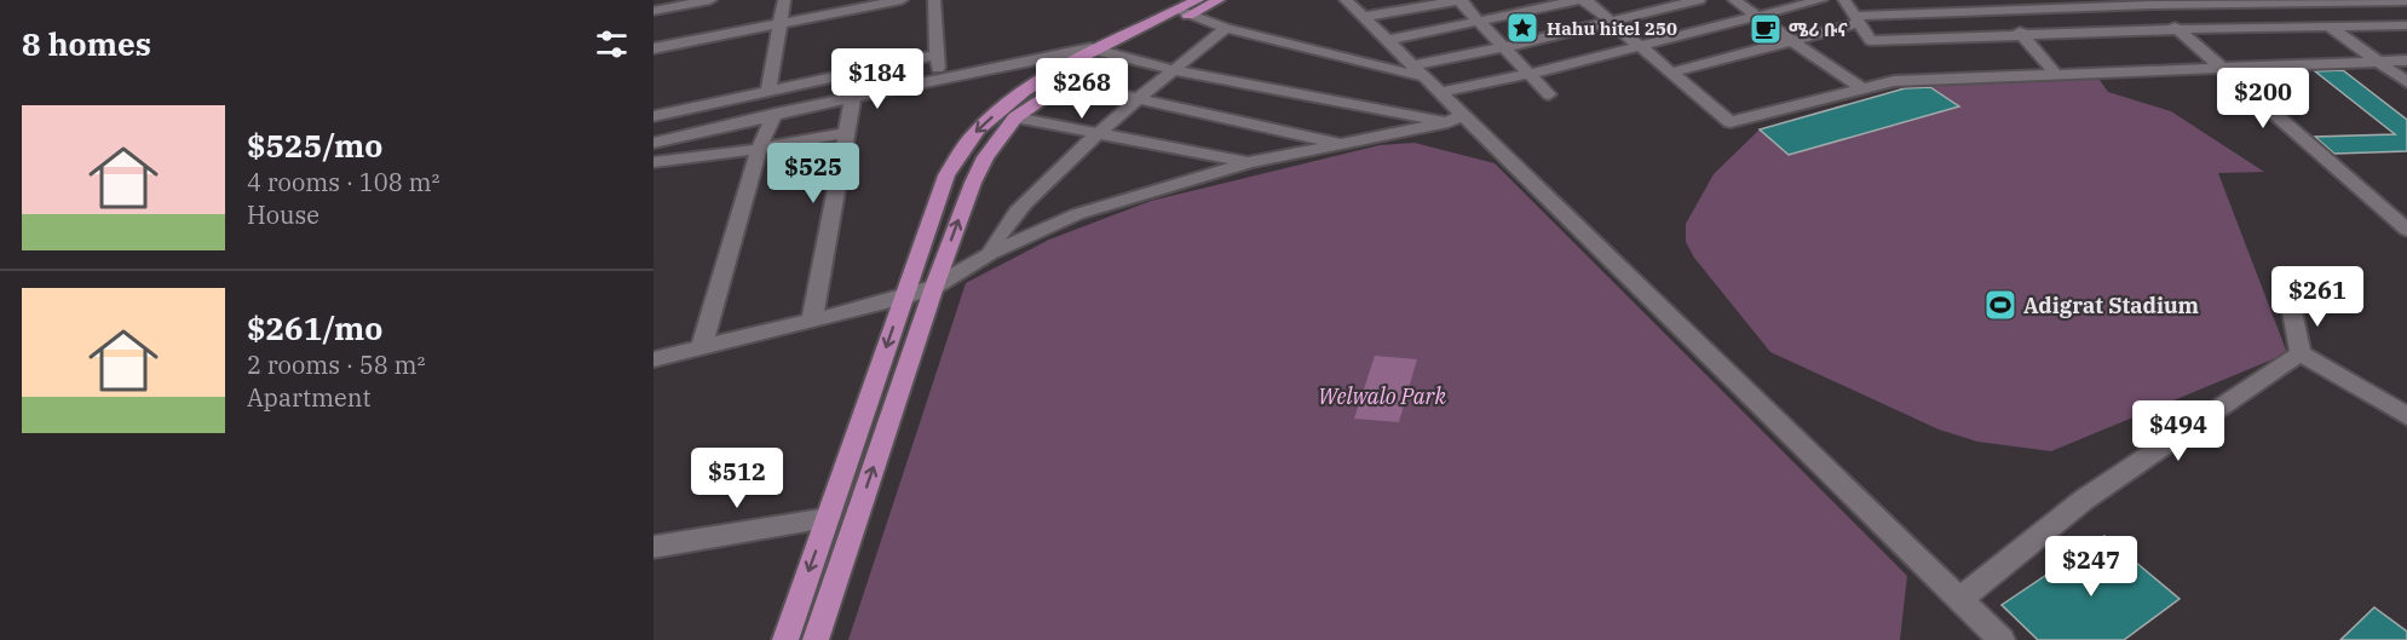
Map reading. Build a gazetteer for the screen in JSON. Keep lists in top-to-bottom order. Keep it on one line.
{"parks":["Welwalo Park"],"places":{"place":["Hahu hitel 250"],"cafe":["ሜሪ ቡና"],"sports":["Adigrat Stadium"]},"page":{"heading":"8 homes","price":["$184","$268","$200","$525","$261","$494","$512","$247"],"list":[{"name":"$525/mo","note":"4 rooms · 108 m² · House"},{"name":"$261/mo","note":"2 rooms · 58 m² · Apartment"}]}}
